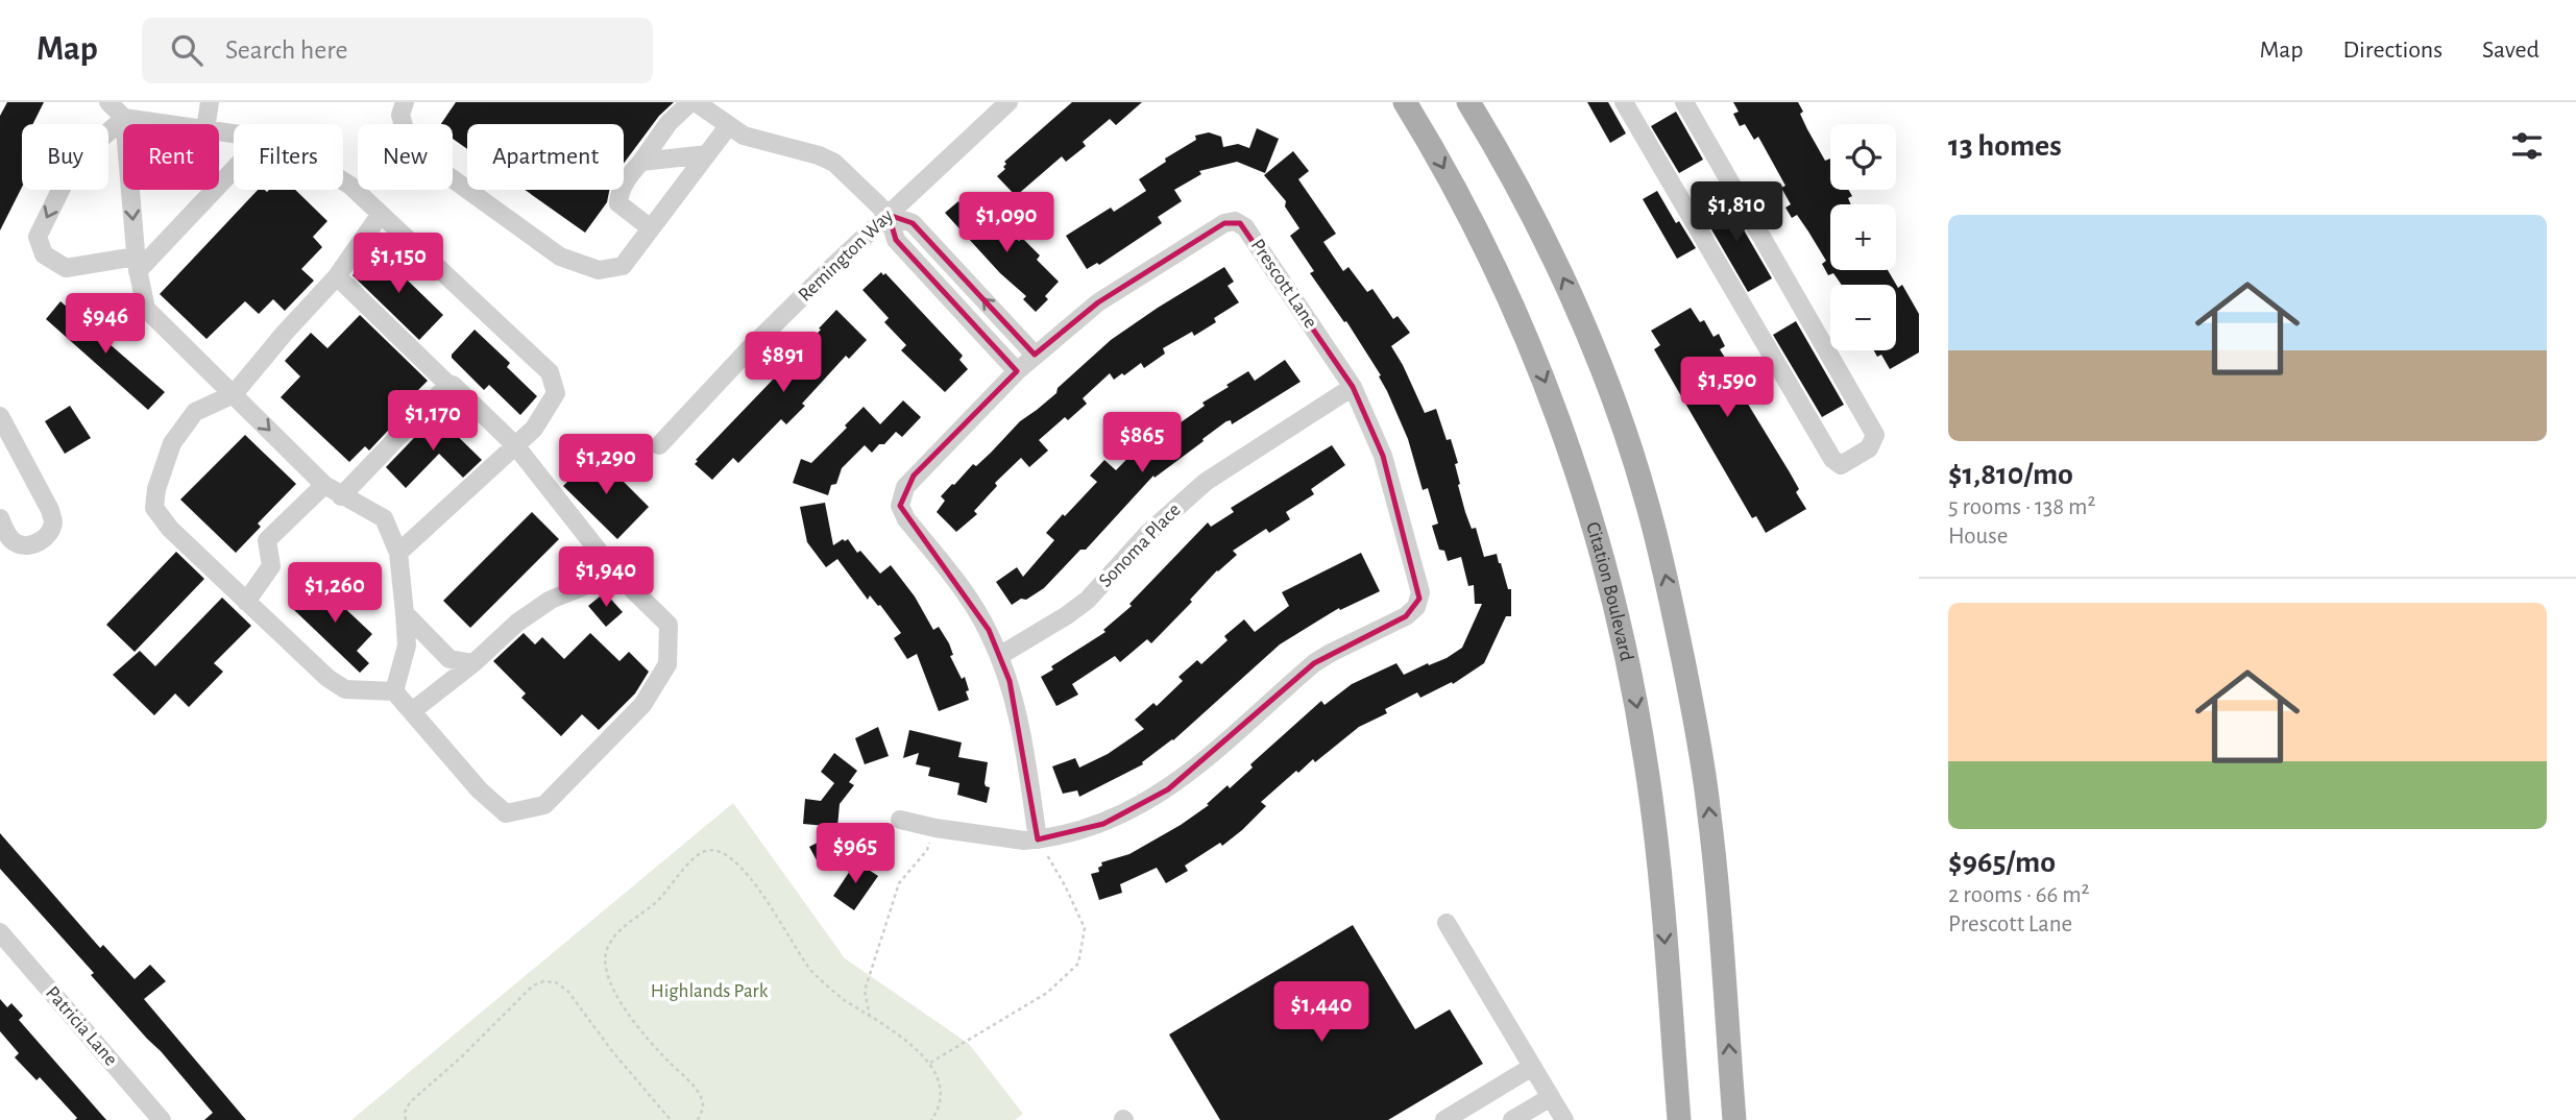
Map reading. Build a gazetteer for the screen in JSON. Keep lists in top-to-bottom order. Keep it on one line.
{"streets":{"main road":["Citation Boulevard"],"street":["Remington Way","Prescott Lane","Sonoma Place","Patricia Lane"]},"crossings":[["Prescott Lane","Sonoma Place"]],"parks":["Highlands Park"],"page":{"header":"Map","search":"Search here","nav":["Map","Directions","Saved"],"heading":"13 homes","map_buttons":["+","−"],"chip":["Buy","Rent","Filters","New","Apartment"],"price":["$1,810","$1,090","$1,150","$946","$891","$1,590","$1,170","$865","$1,290","$1,940","$1,260","$965","$1,440"],"list":[{"name":"$1,810/mo","note":"5 rooms · 138 m² · House"},{"name":"$965/mo","note":"2 rooms · 66 m² · Prescott Lane"}]}}
